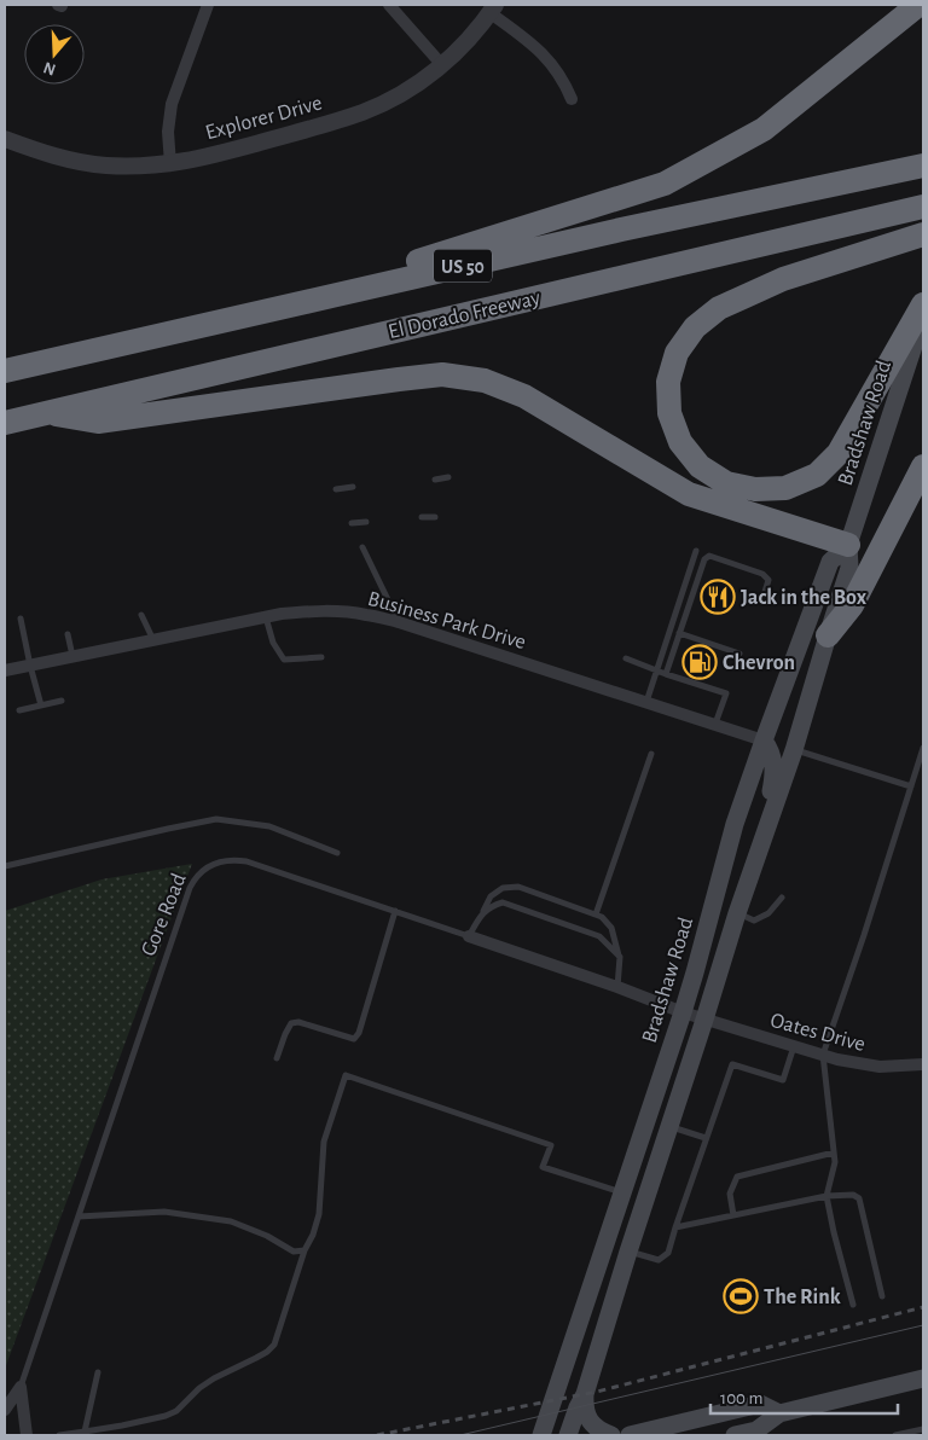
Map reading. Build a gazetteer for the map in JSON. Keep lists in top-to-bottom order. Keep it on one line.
{"streets":{"highway":["US 50","El Dorado Freeway"],"main road":["Bradshaw Road"],"street":["Explorer Drive","Business Park Drive","Gore Road","Oates Drive"]},"crossings":[["Bradshaw Road","Business Park Drive"],["Bradshaw Road","Gore Road"],["Bradshaw Road","Oates Drive"],["Gore Road","Oates Drive"]],"places":{"restaurant":["Jack in the Box"],"fuel station":["Chevron"],"sports":["The Rink"]},"scale_bar":"100 m","north":"bottom"}
